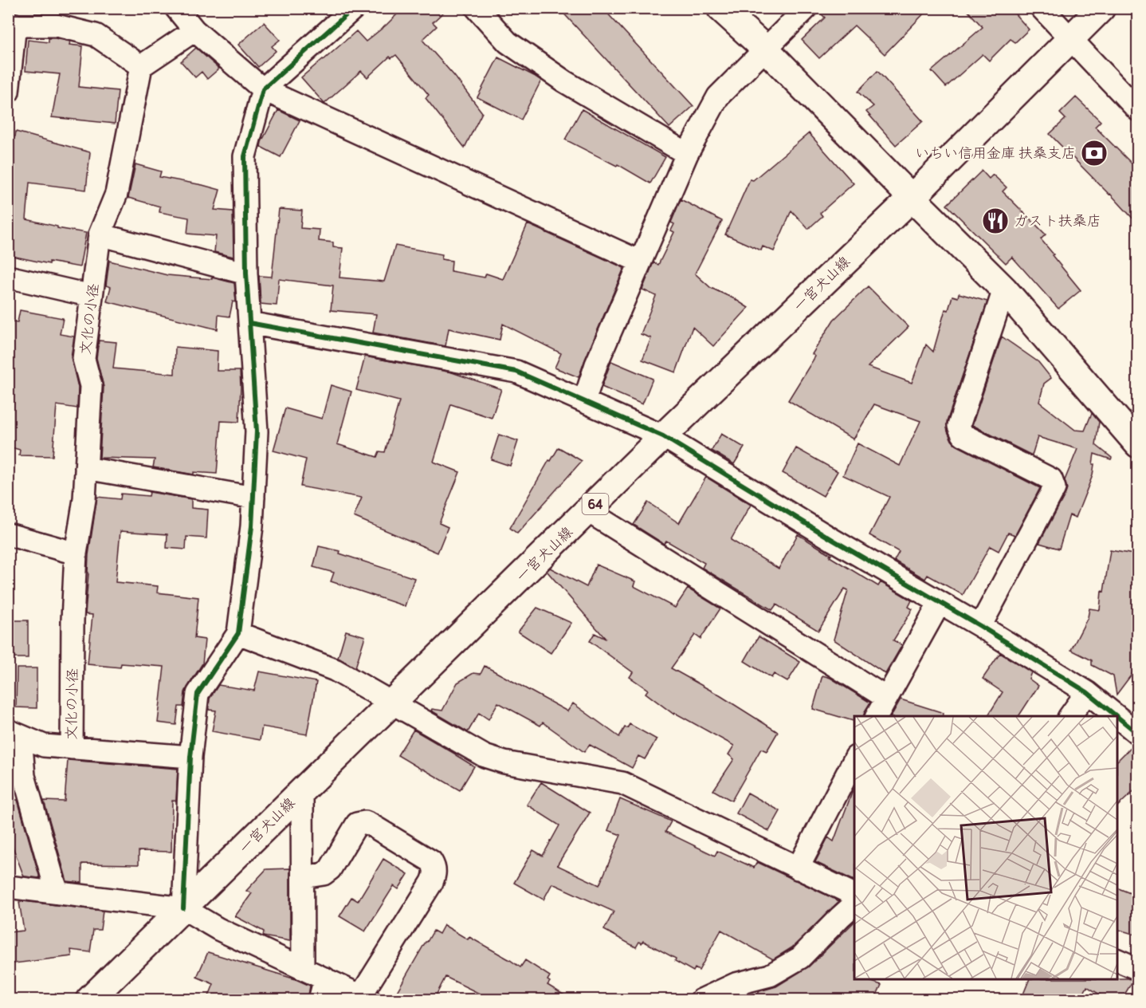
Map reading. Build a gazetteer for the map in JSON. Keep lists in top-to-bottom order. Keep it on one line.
{"streets":{"main road":["一宮犬山線","64"],"street":["文化の小径"]},"places":{"bank":["いちい信用金庫 扶桑支店"],"restaurant":["ガスト扶桑店"]}}
